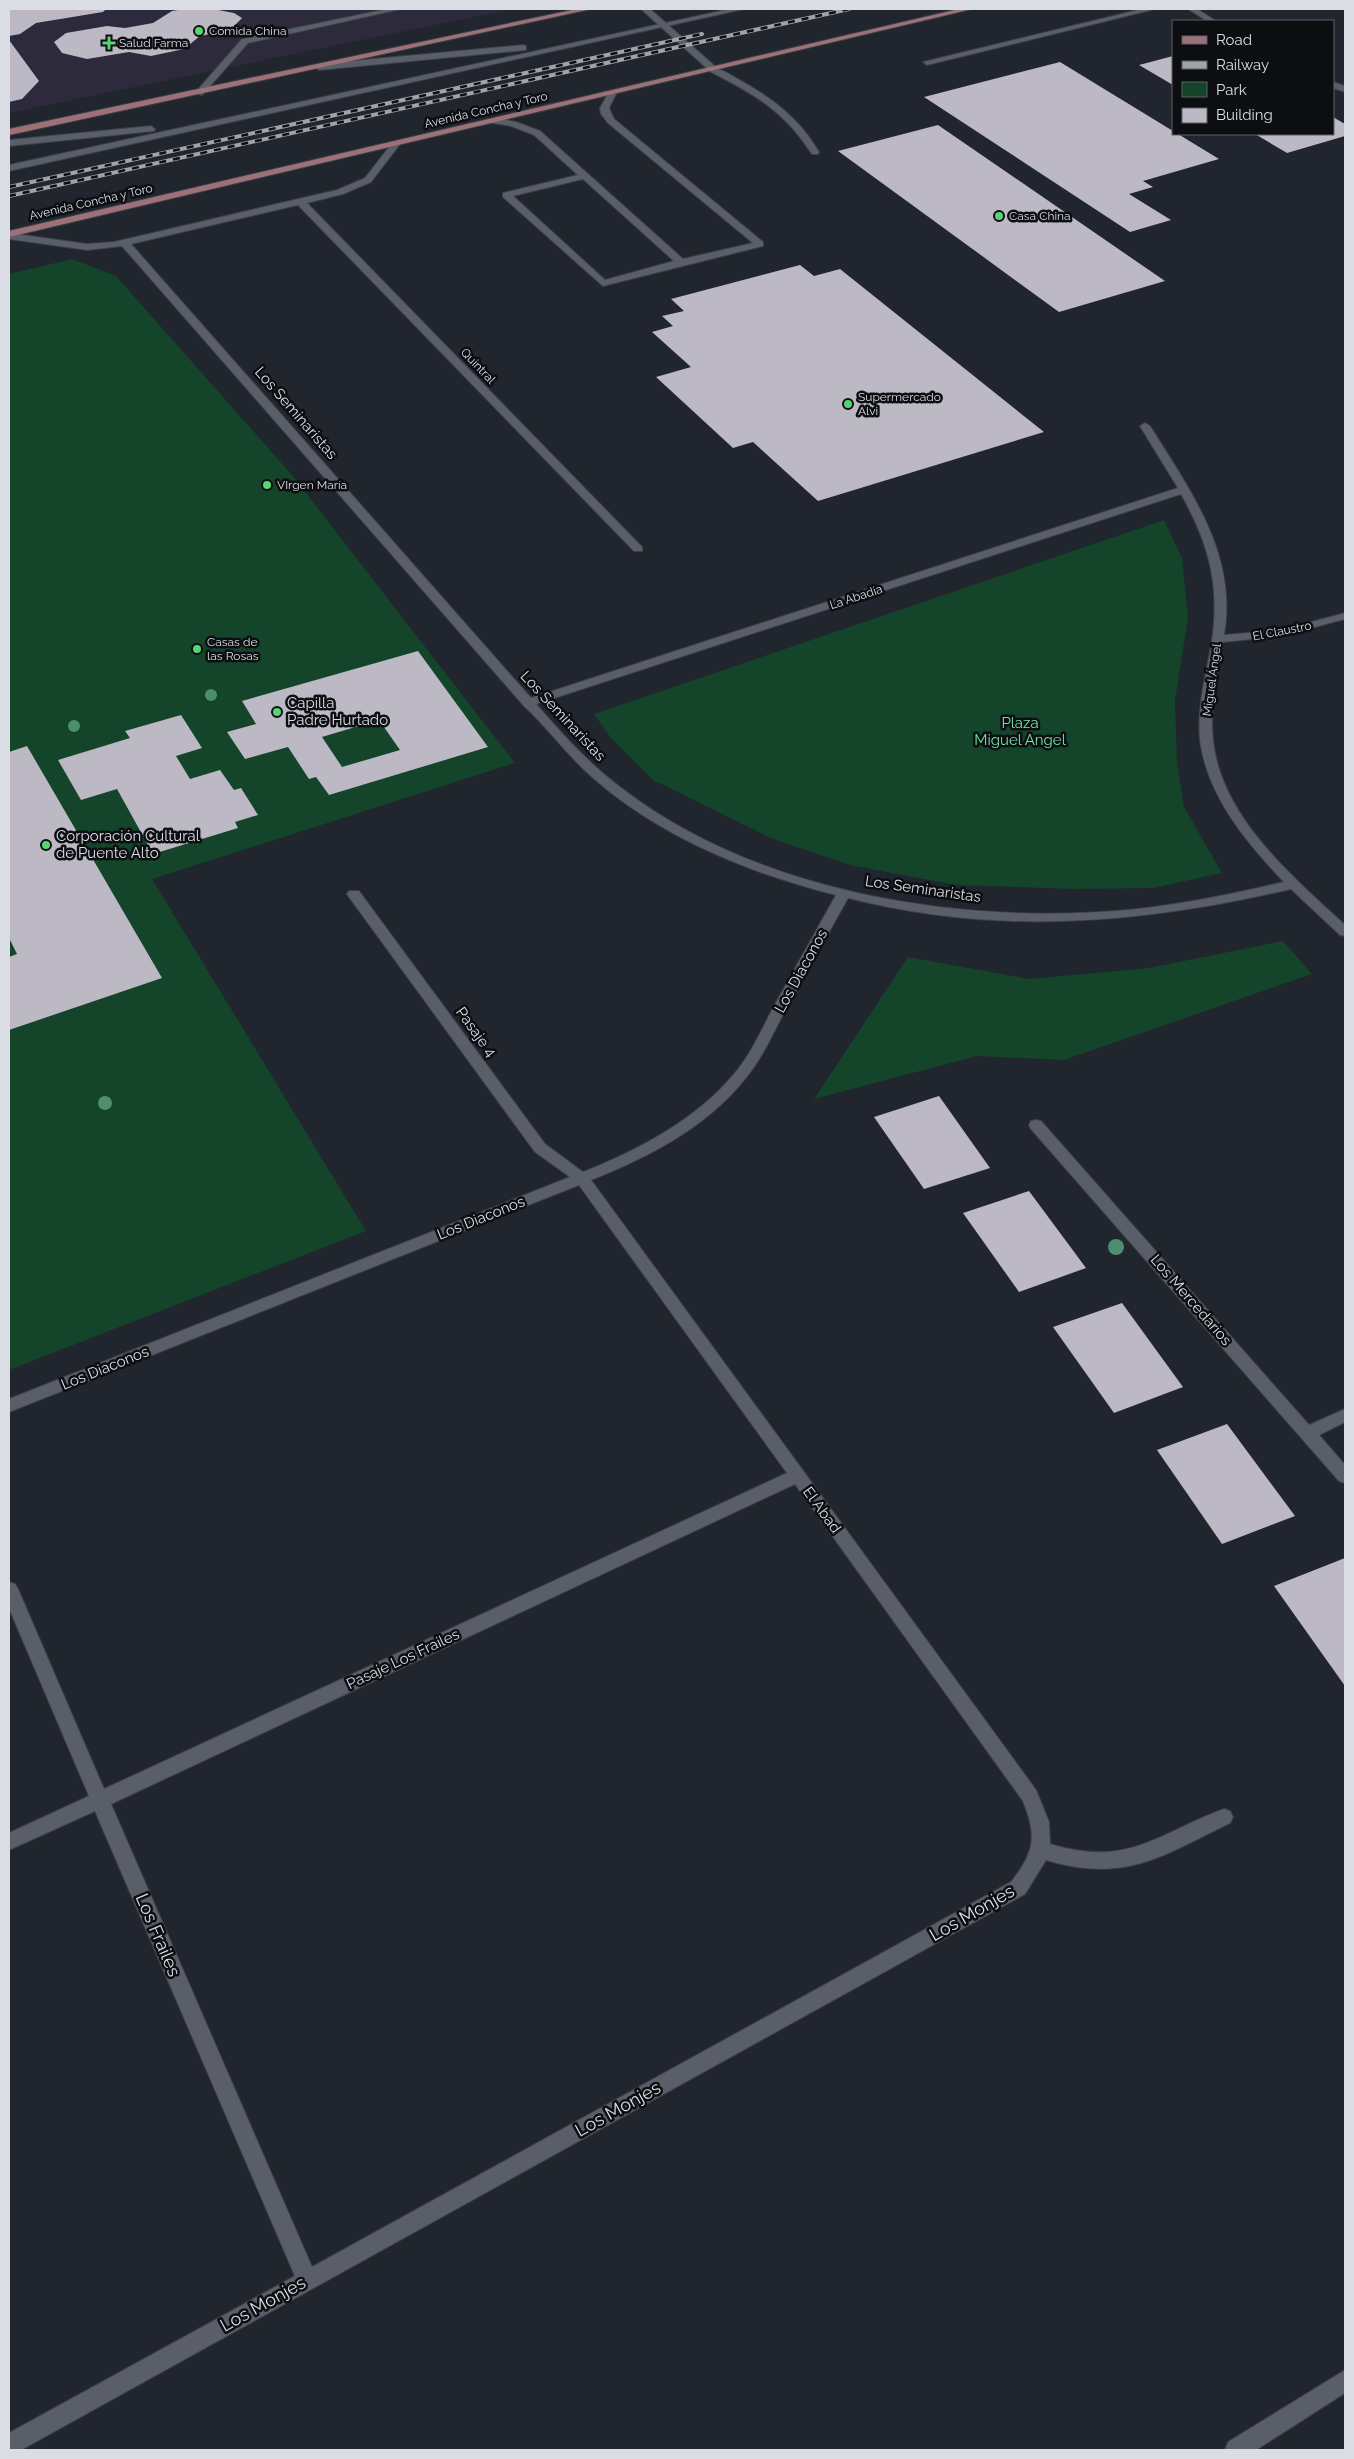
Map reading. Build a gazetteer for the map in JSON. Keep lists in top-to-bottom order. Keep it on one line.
{"streets":{"main road":["Avenida Concha y Toro"],"street":["Quintral","Los Seminaristas","La Abadia","El Claustro","Miguel Ángel","Los Diaconos","Pasaje 4","Los Mercedarios","El Abad","Pasaje Los Frailes","Los Monjes","Los Frailes"]},"crossings":[["Los Seminaristas","La Abadia"],["Los Seminaristas","Miguel Ángel"],["Los Seminaristas","Los Diaconos"],["La Abadia","Miguel Ángel"],["El Claustro","Miguel Ángel"],["Los Diaconos","Pasaje 4"],["Los Diaconos","El Abad"],["Pasaje 4","El Abad"],["El Abad","Pasaje Los Frailes"],["El Abad","Los Monjes"],["Pasaje Los Frailes","Los Frailes"],["Los Monjes","Los Frailes"]],"parks":["Plaza Miguel Angel"],"places":{"other":["Comida China","Casa China","Supermercado Alvi","VIrgen María","Casas de las Rosas","Capilla Padre Hurtado","Corporación Cultural de Puente Alto"],"health":["Salud Farma"]},"legend":["Road","Railway","Park","Building"]}
